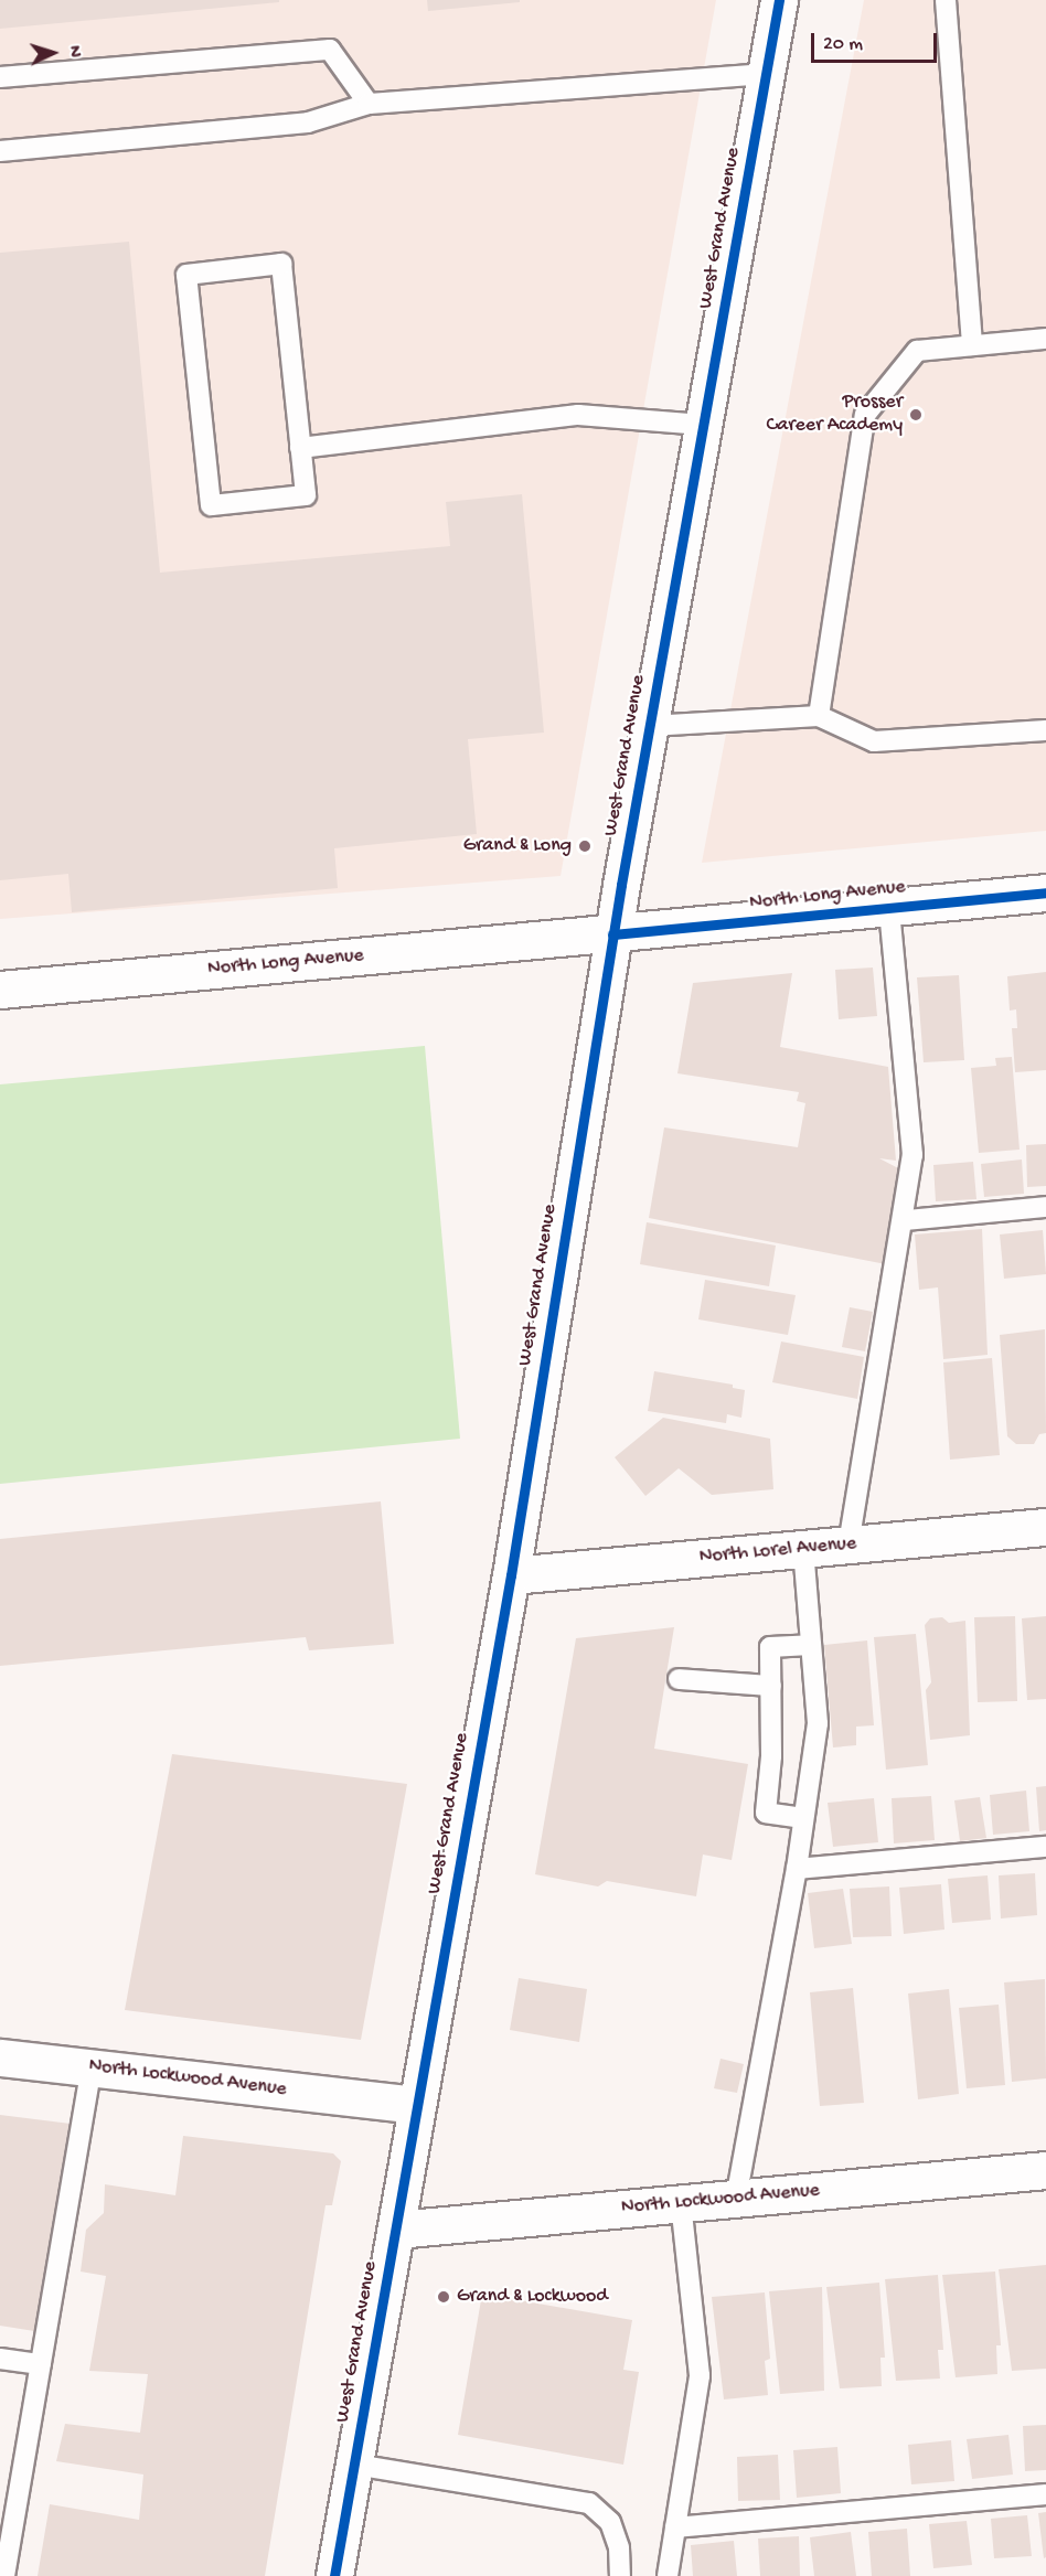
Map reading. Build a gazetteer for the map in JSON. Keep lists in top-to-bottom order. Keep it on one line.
{"streets":{"street":["West Grand Avenue","North Long Avenue","North Lorel Avenue","North Lockwood Avenue"]},"crossings":[["West Grand Avenue","North Long Avenue"],["West Grand Avenue","North Lorel Avenue"],["West Grand Avenue","North Lockwood Avenue"]],"places":["Prosser Career Academy","Grand & Long","Grand & Lockwood"],"scale_bar":"20 m","north":"right"}
